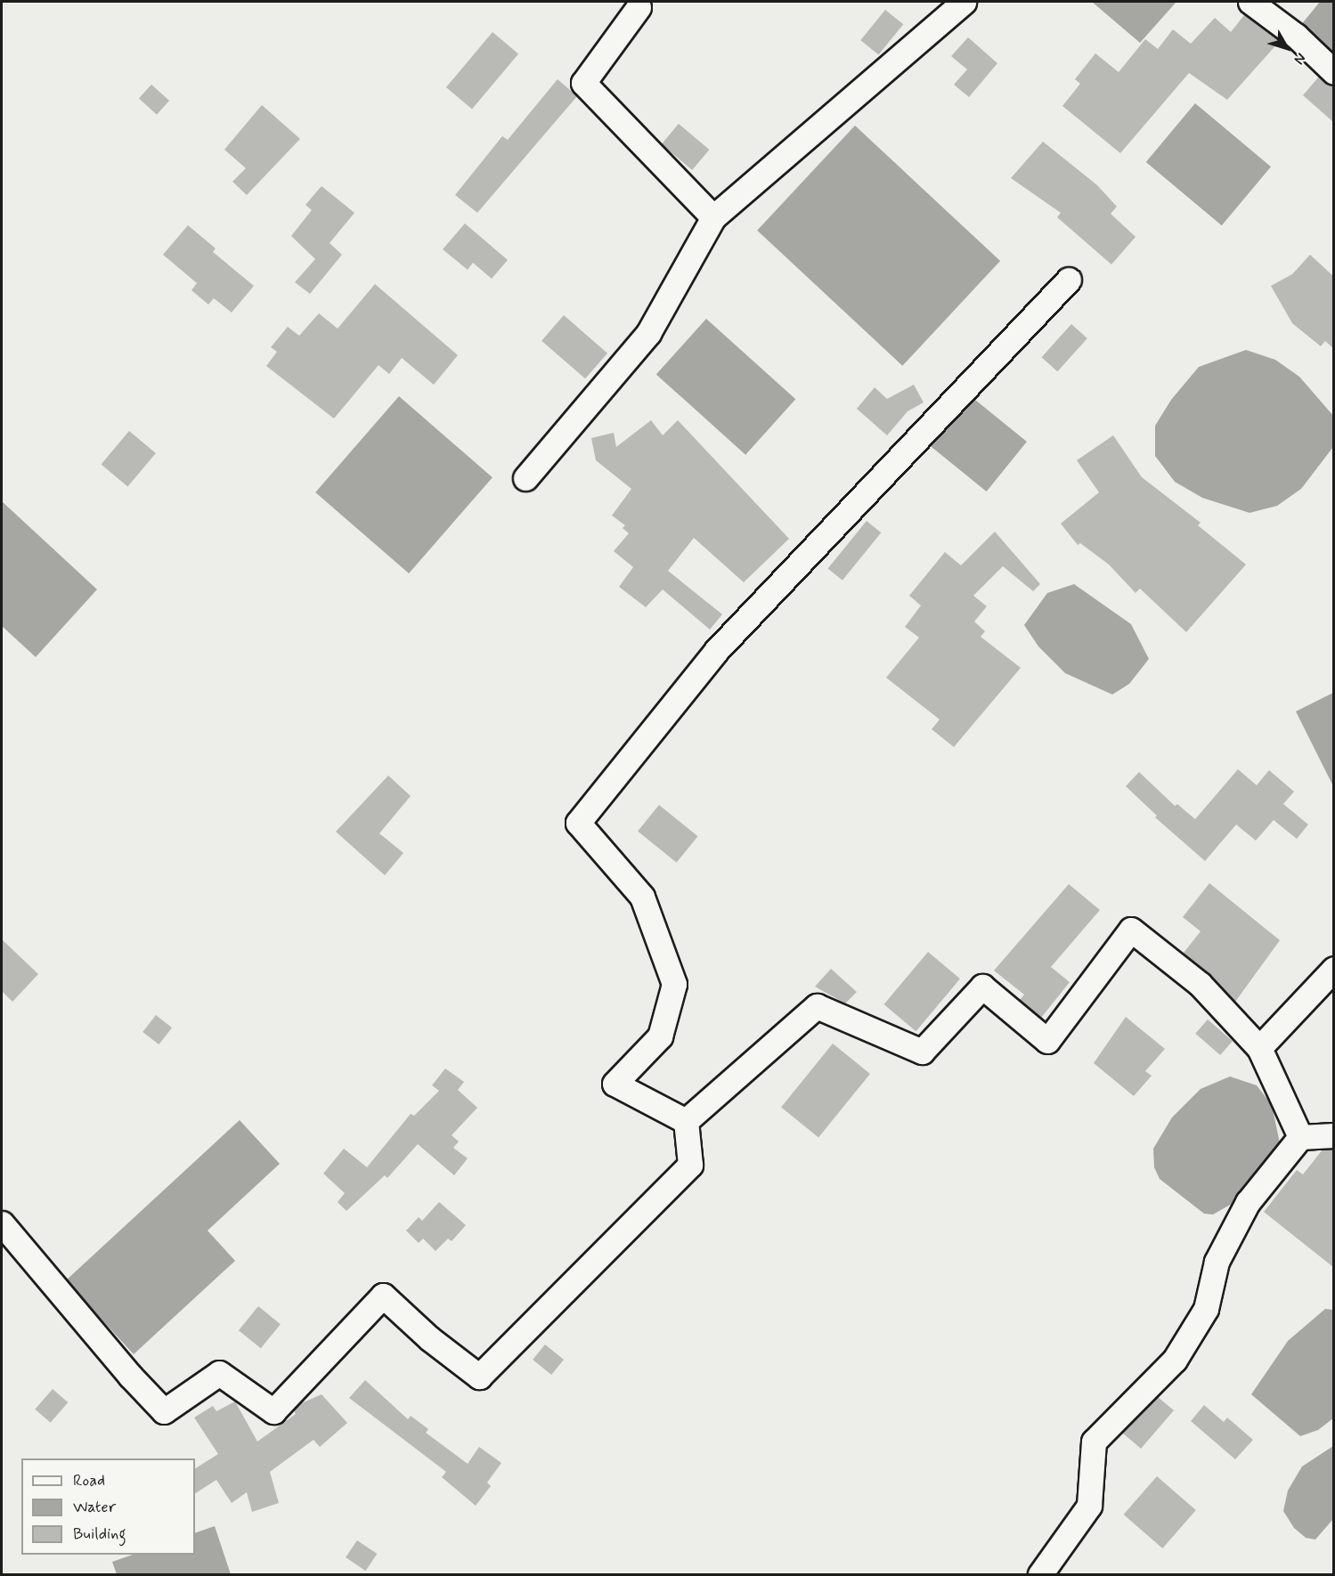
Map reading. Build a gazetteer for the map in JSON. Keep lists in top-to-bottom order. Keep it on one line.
{"legend":["Road","Water","Building"],"north":"bottom right"}
